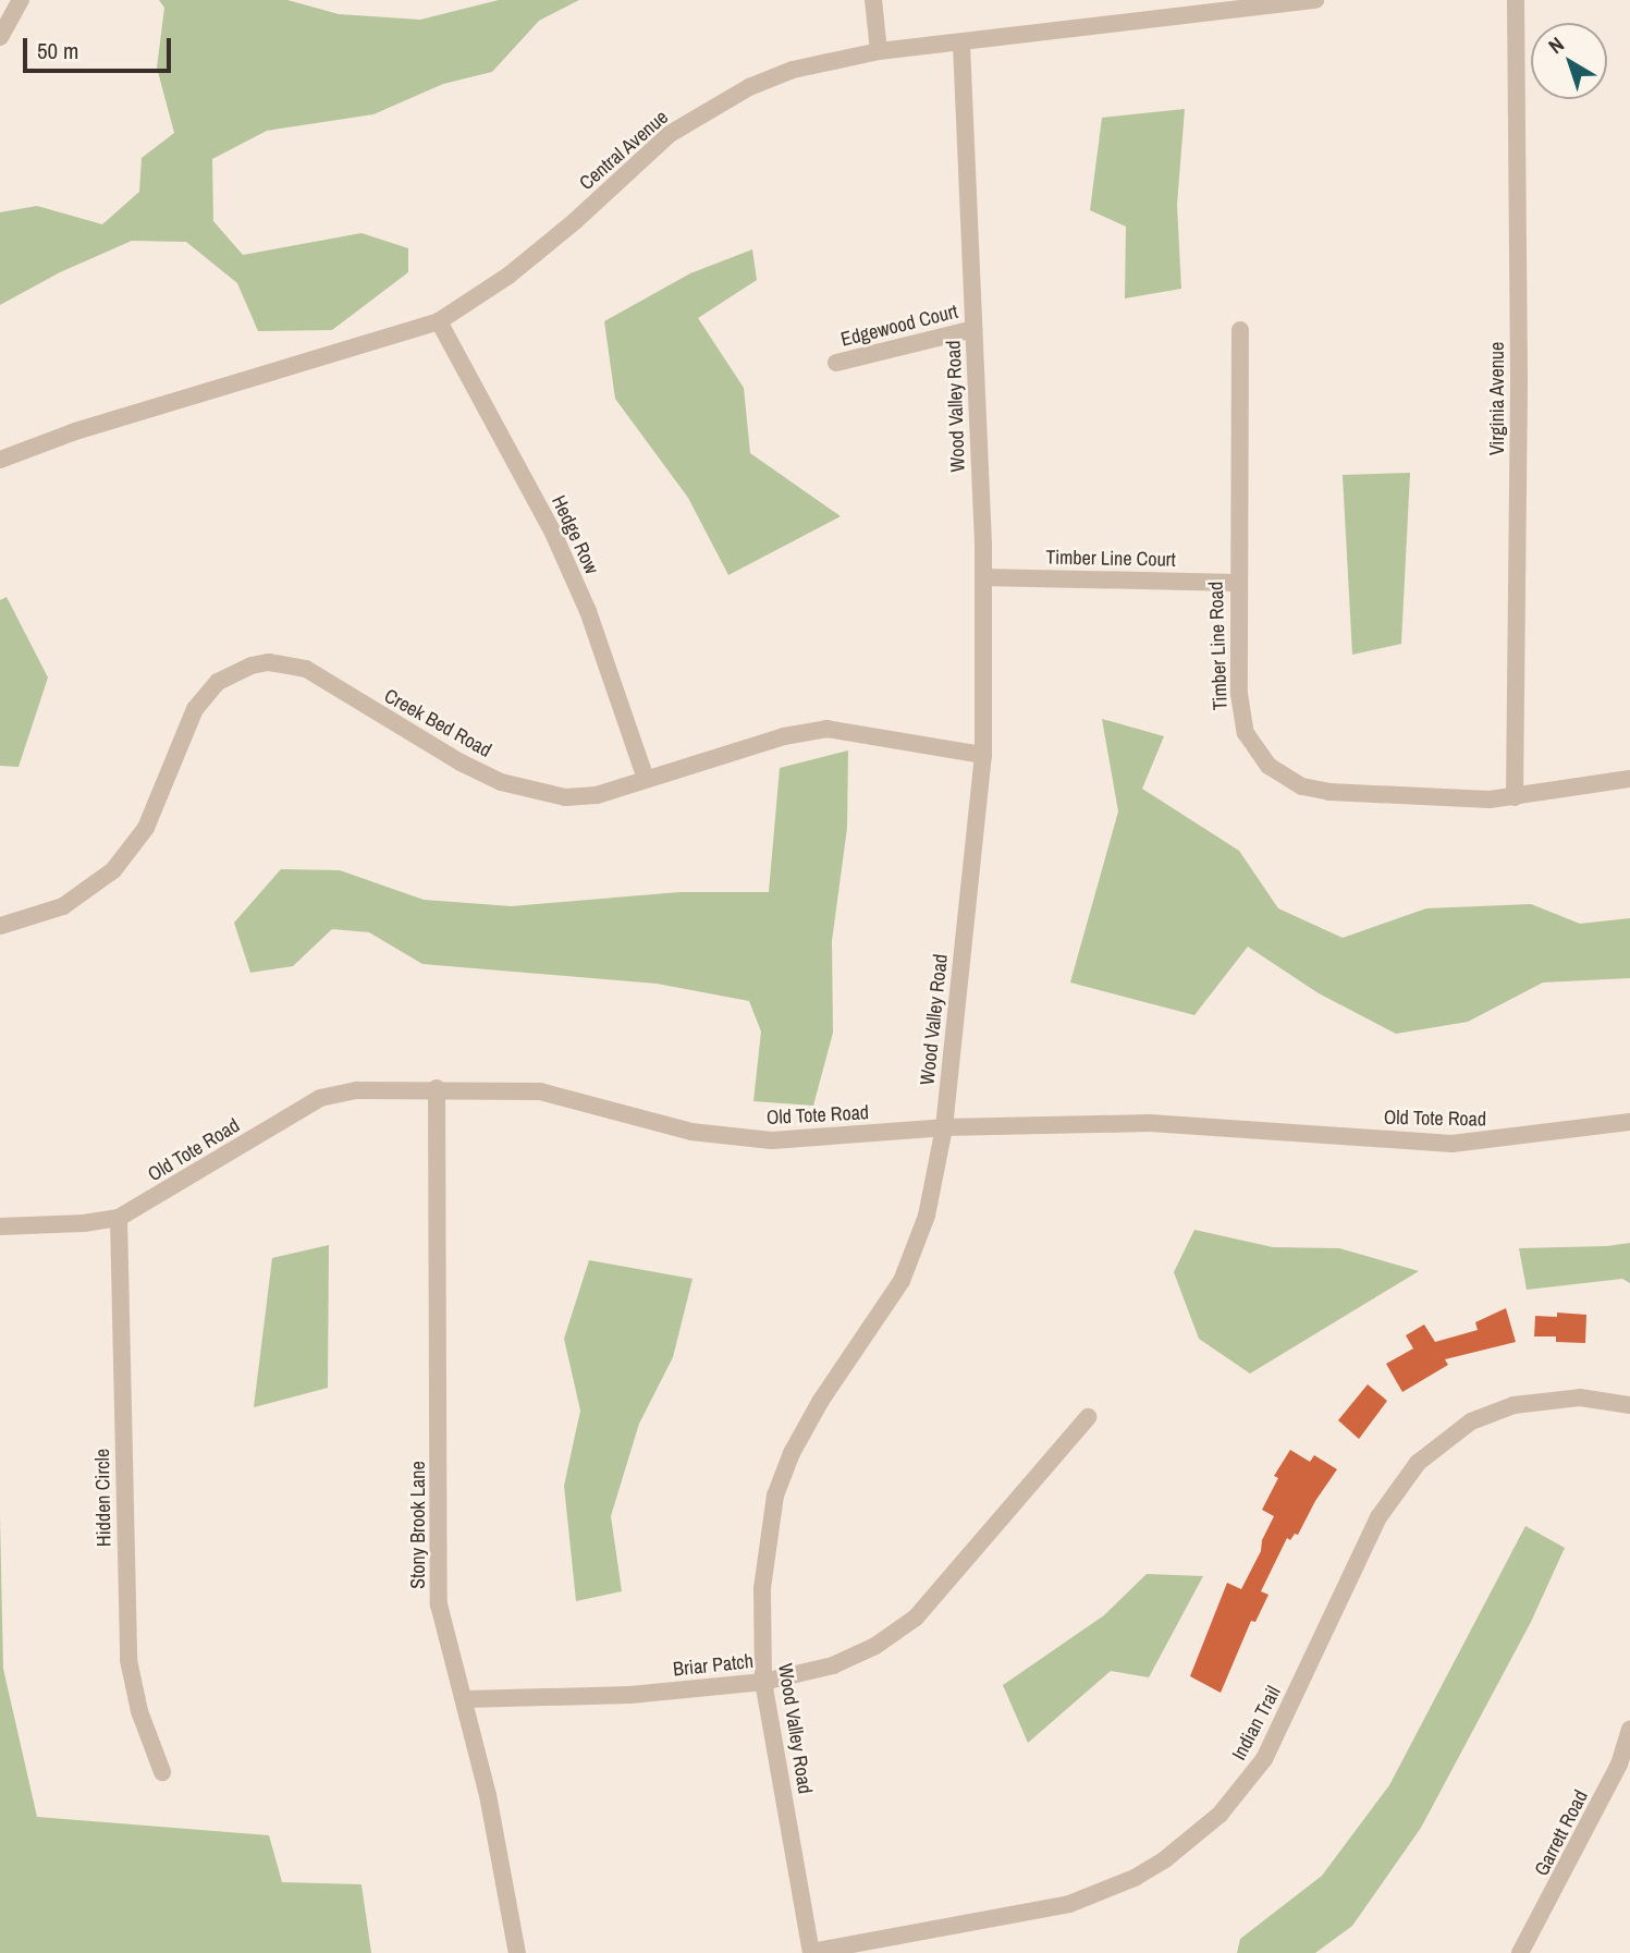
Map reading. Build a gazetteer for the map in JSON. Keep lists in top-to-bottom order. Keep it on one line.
{"streets":{"street":["Central Avenue","Edgewood Court","Virginia Avenue","Wood Valley Road","Hedge Row","Timber Line Court","Timber Line Road","Creek Bed Road","Old Tote Road","Hidden Circle","Stony Brook Lane","Briar Patch","Indian Trail","Garrett Road"]},"crossings":[["Central Avenue","Wood Valley Road"],["Central Avenue","Hedge Row"],["Edgewood Court","Wood Valley Road"],["Virginia Avenue","Timber Line Road"],["Wood Valley Road","Timber Line Court"],["Wood Valley Road","Creek Bed Road"],["Wood Valley Road","Old Tote Road"],["Wood Valley Road","Briar Patch"],["Wood Valley Road","Indian Trail"],["Hedge Row","Creek Bed Road"],["Timber Line Court","Timber Line Road"],["Old Tote Road","Hidden Circle"],["Old Tote Road","Stony Brook Lane"],["Stony Brook Lane","Briar Patch"]],"scale_bar":"50 m","north":"top left"}
